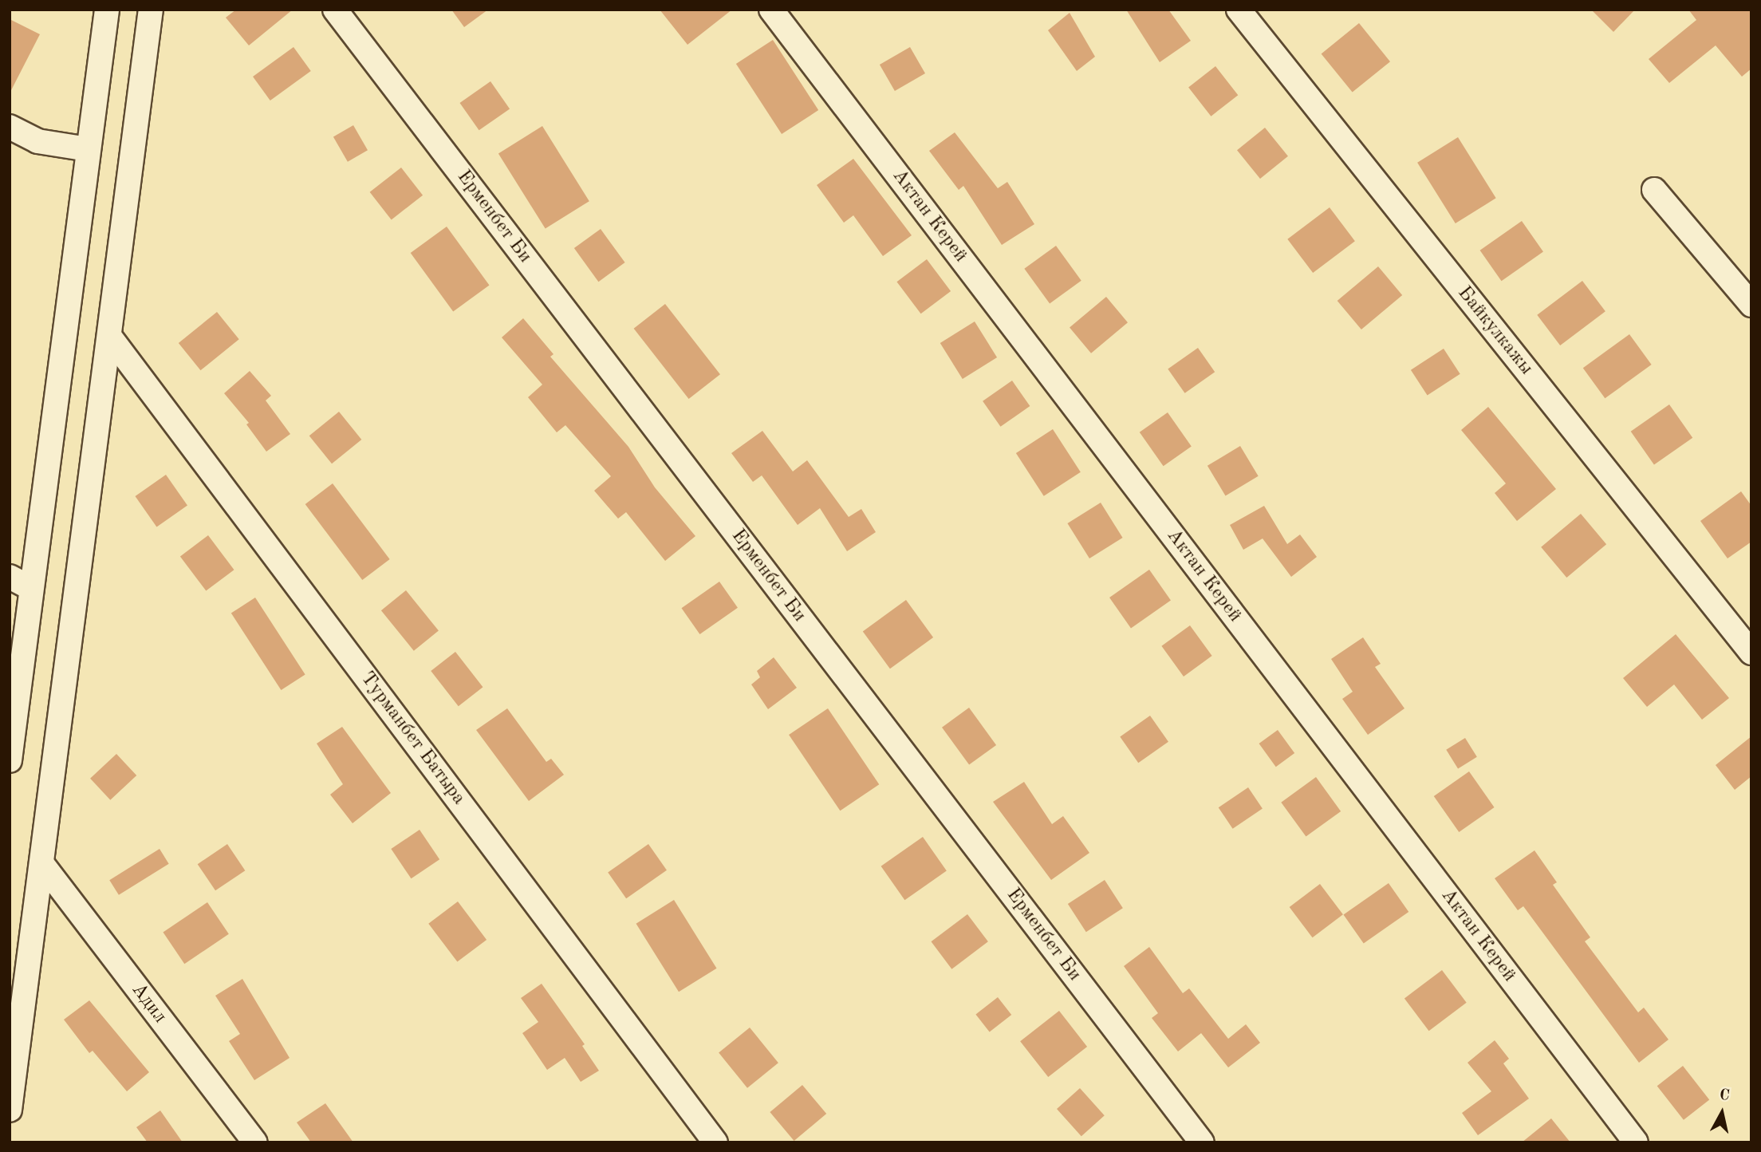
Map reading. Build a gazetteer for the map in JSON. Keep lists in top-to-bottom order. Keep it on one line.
{"streets":{"street":["Актан Керей","Ерменбет Би","Байкулкажы","Турманбет Батыра","Адил"]},"north":"top"}
